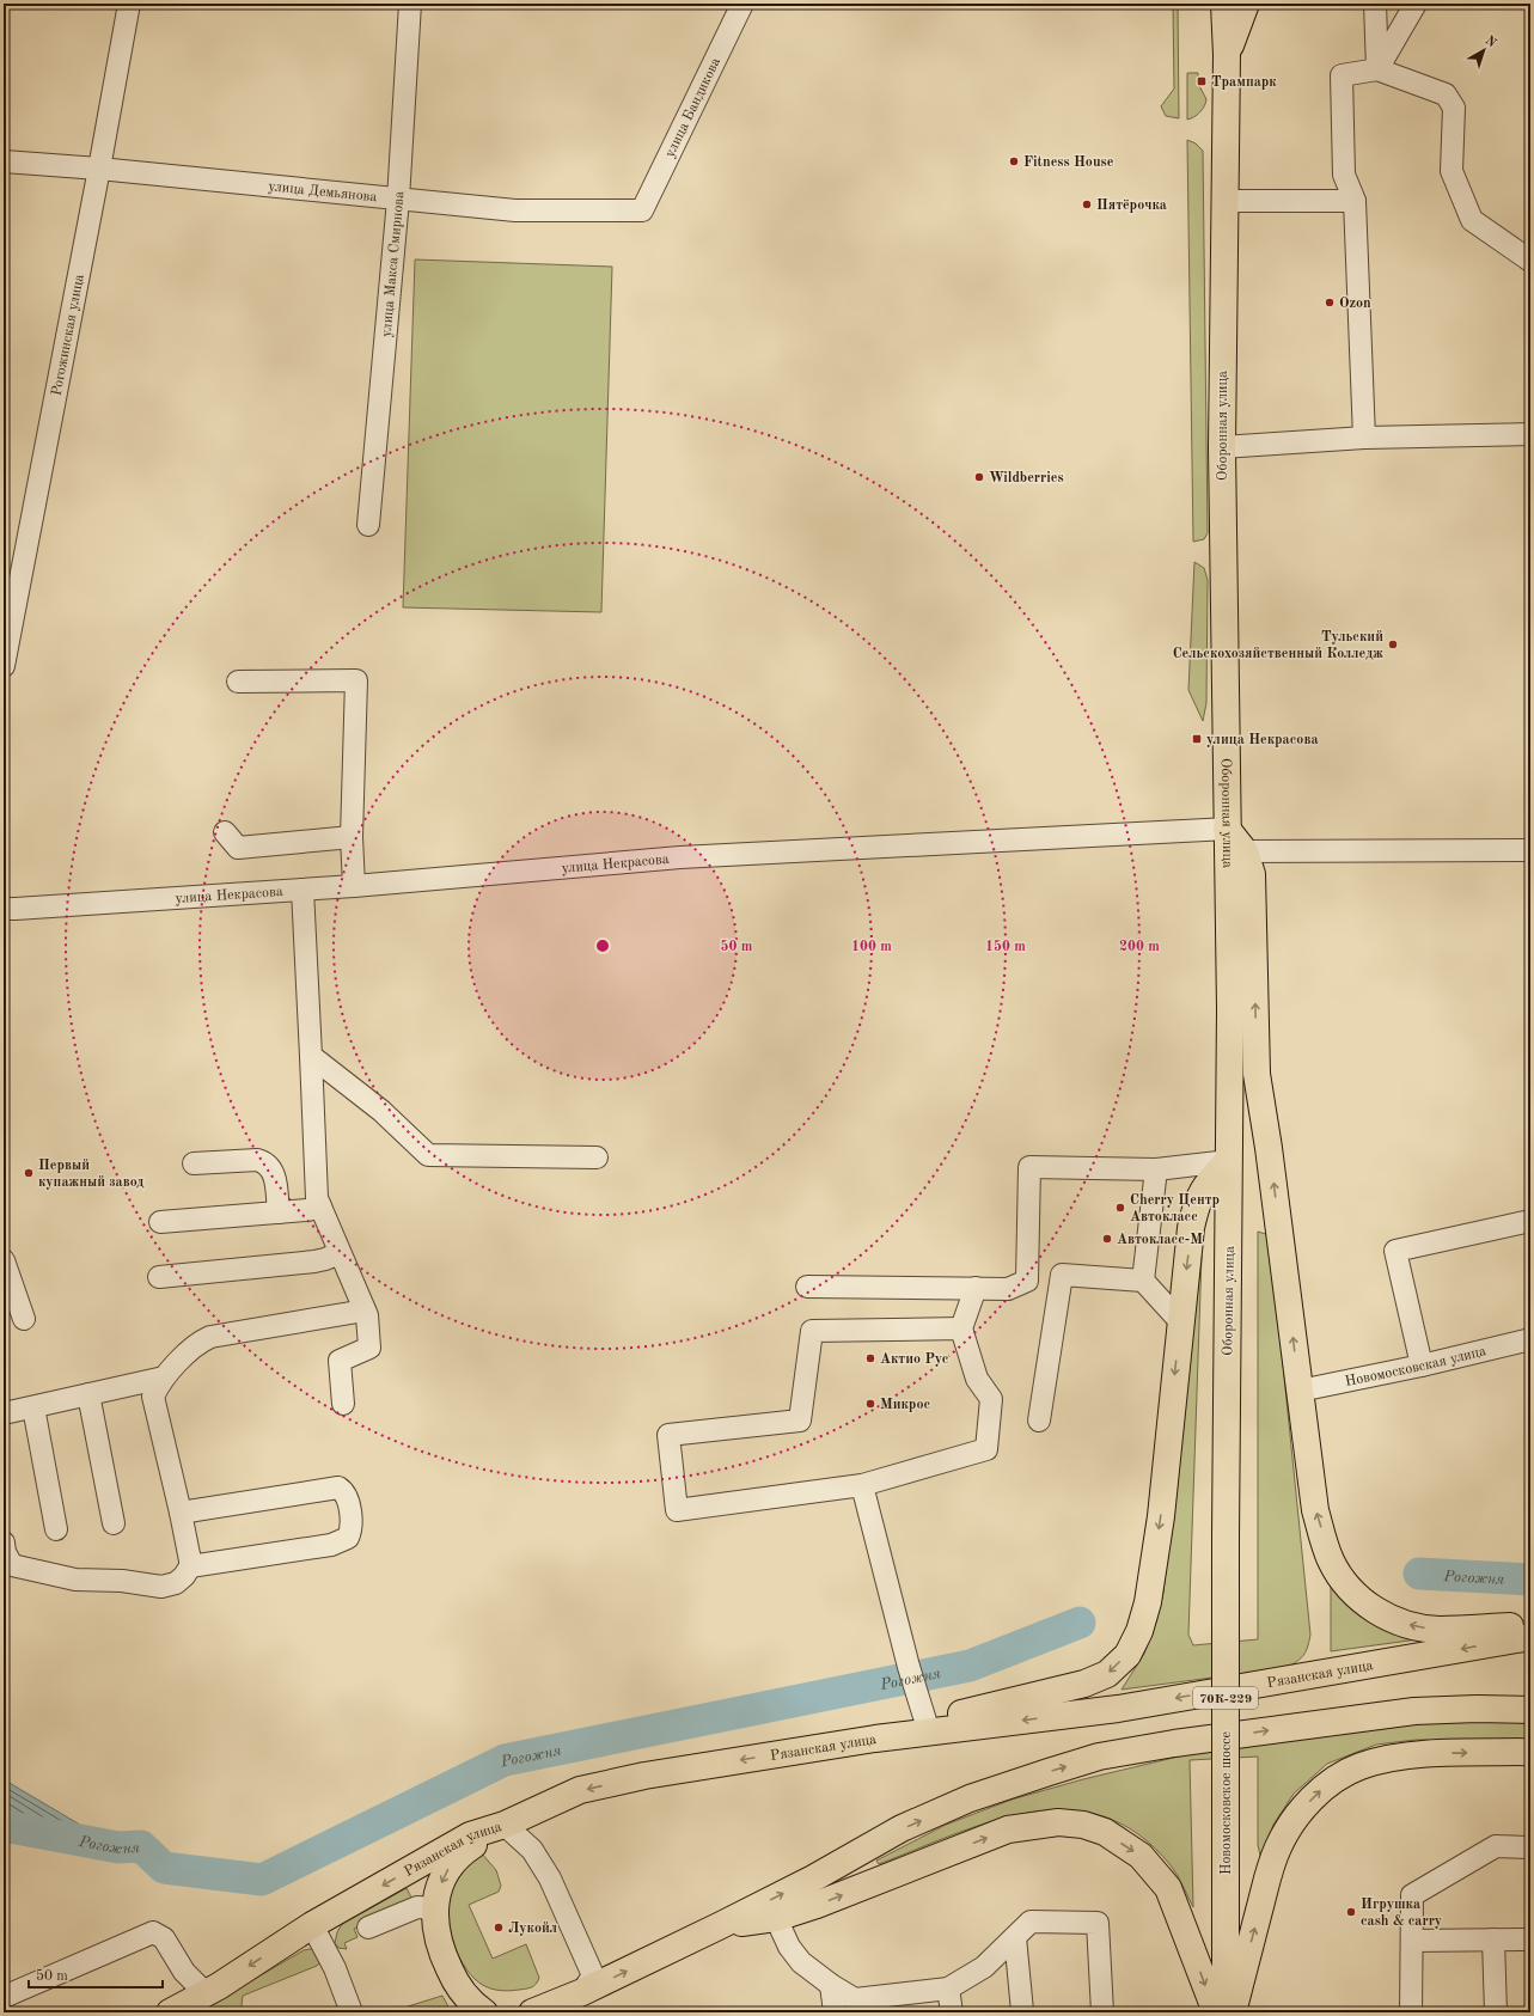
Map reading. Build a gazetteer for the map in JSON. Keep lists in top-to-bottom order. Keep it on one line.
{"streets":{"main road":["Оборонная улица","Рязанская улица","70К-229","Новомосковское шоссе"],"street":["улица Бандикова","улица Демьянова","улица Макса Смирнова","Рогожинская улица","улица Некрасова","Новомосковская улица"]},"crossings":[["улица Бандикова","улица Демьянова"],["улица Демьянова","улица Макса Смирнова"],["улица Демьянова","Рогожинская улица"],["Оборонная улица","улица Некрасова"],["Оборонная улица","Новомосковское шоссе"]],"water":["Рогожня"],"places":{"transit":["Трампарк","улица Некрасова"],"other":["Fitness House","Пятёрочка","Ozon","Wildberries","Тульский Сельскохозяйственный Колледж","Первый купажный завод","Cherry Центр Автокласс","Автокласс-М","Актио Рус","Микрос","Игрушка cash & carry","Лукойл"]},"scale_bar":"50 m","north":"top right","rings":["50 m","100 m","150 m","200 m"]}
